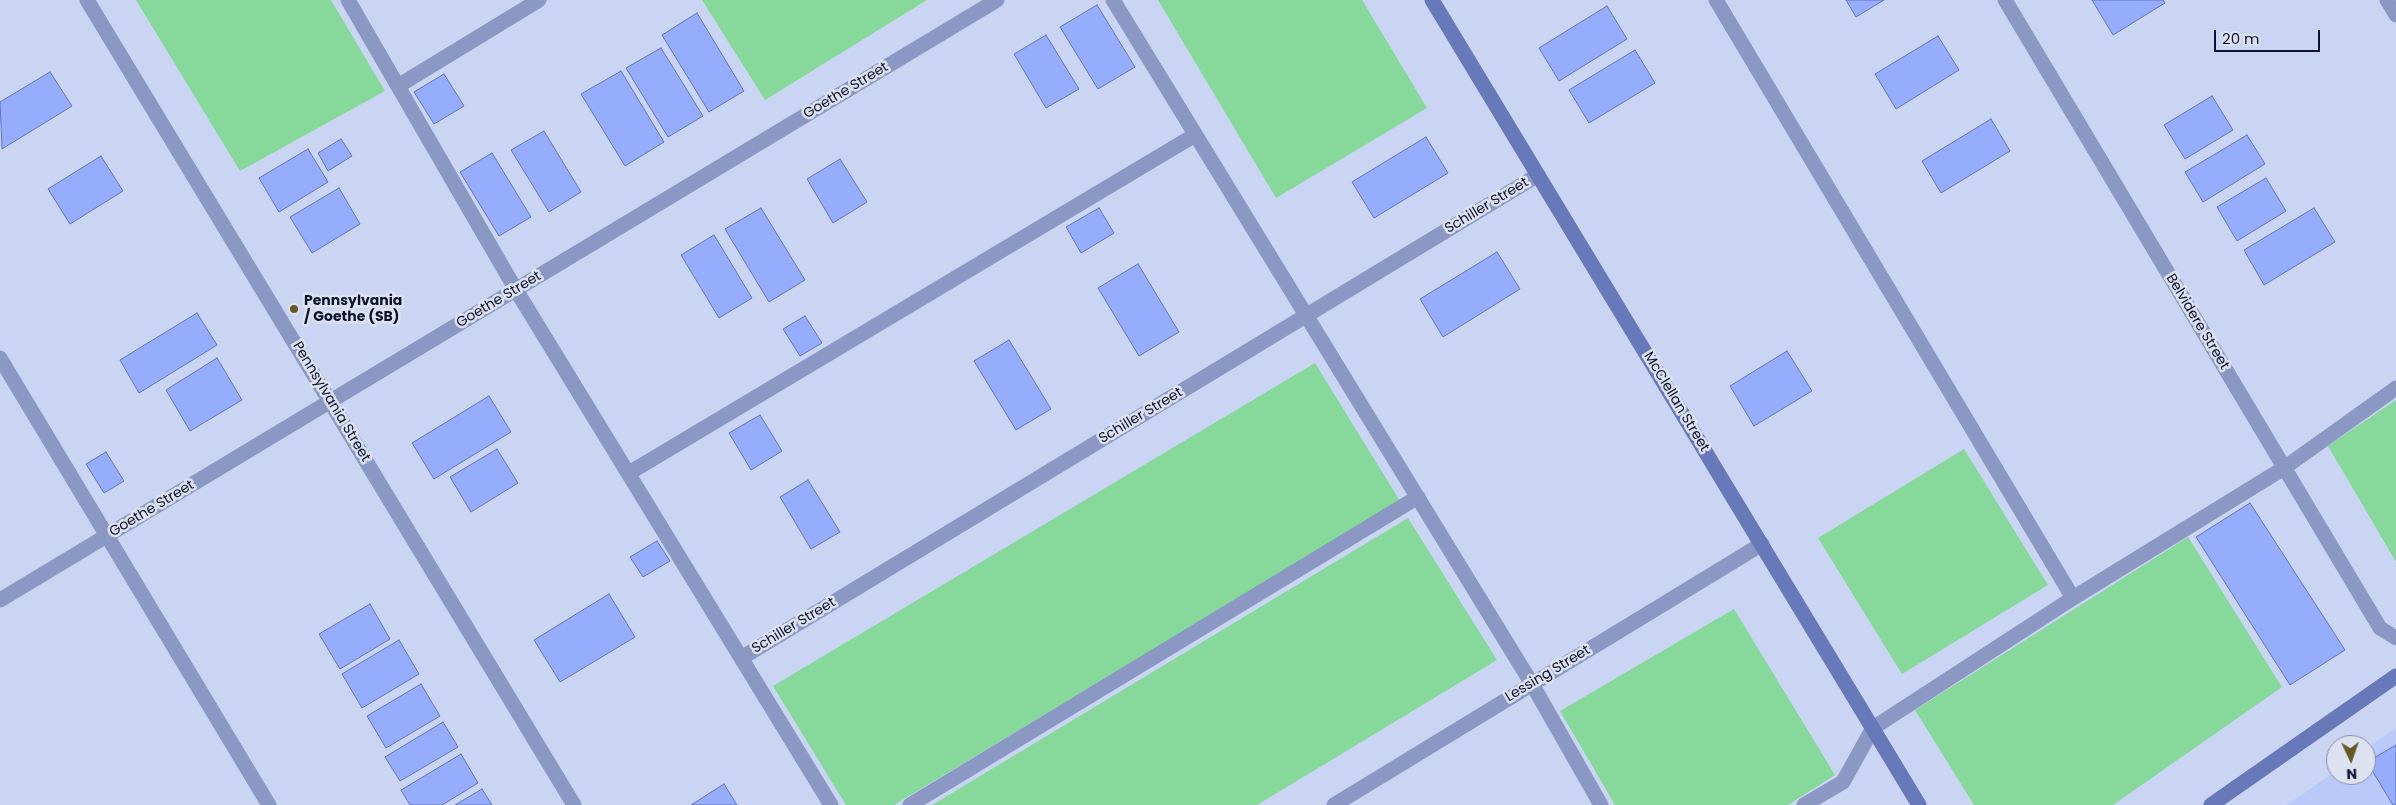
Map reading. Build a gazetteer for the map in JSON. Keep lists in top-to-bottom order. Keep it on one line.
{"streets":{"street":["Goethe Street","Schiller Street","Belvidere Street","Pennsylvania Street","McClellan Street","Lessing Street"]},"crossings":[["Goethe Street","Pennsylvania Street"],["Schiller Street","McClellan Street"],["McClellan Street","Lessing Street"]],"places":["Pennsylvania / Goethe (SB)"],"scale_bar":"20 m","north":"bottom"}
